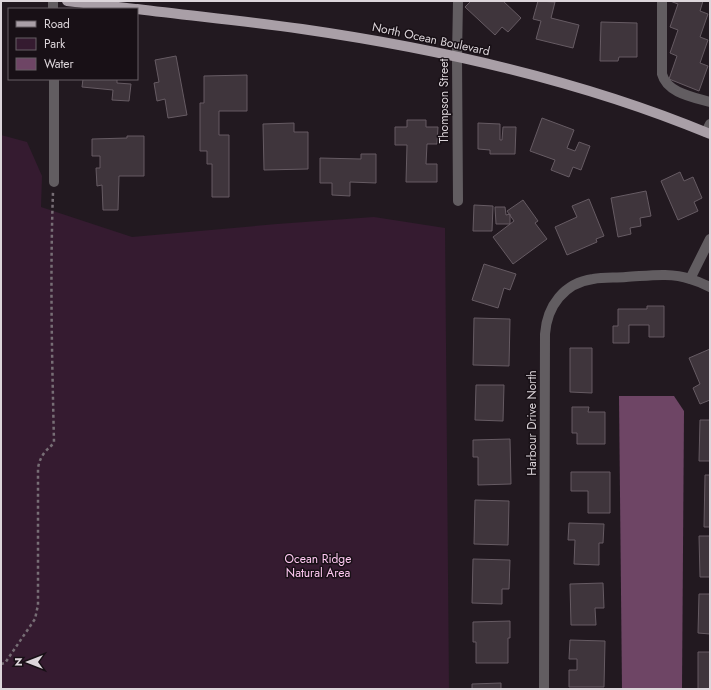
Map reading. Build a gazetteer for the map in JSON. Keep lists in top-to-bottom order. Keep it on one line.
{"streets":{"main road":["North Ocean Boulevard"],"street":["Thompson Street","Harbour Drive North"]},"crossings":[["North Ocean Boulevard","Thompson Street"]],"parks":["Ocean Ridge Natural Area"],"legend":["Road","Park","Water"],"north":"left"}
